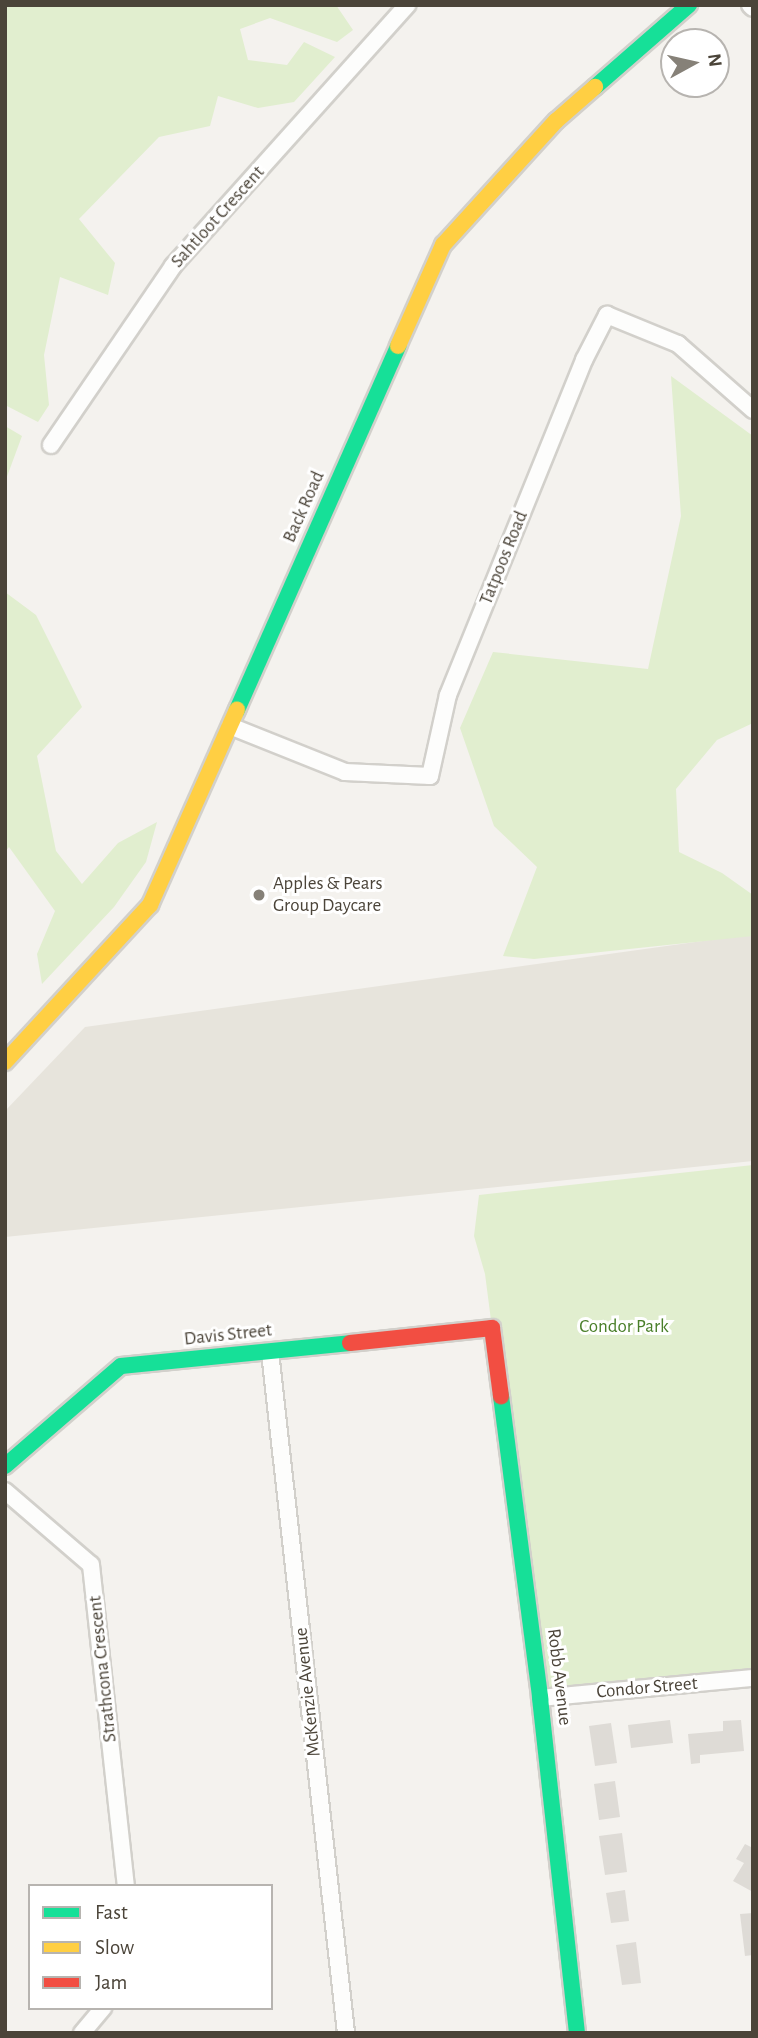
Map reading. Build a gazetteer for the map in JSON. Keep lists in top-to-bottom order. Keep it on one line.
{"streets":{"street":["Sahtloot Crescent","Back Road","Tatpoos Road","Davis Street","Strathcona Crescent","Robb Avenue","Condor Street","McKenzie Avenue"]},"crossings":[["Back Road","Tatpoos Road"],["Davis Street","Robb Avenue"],["Davis Street","McKenzie Avenue"],["Robb Avenue","Condor Street"]],"parks":["Condor Park"],"places":["Apples & Pears Group Daycare"],"legend":["Fast","Slow","Jam"],"north":"right"}
